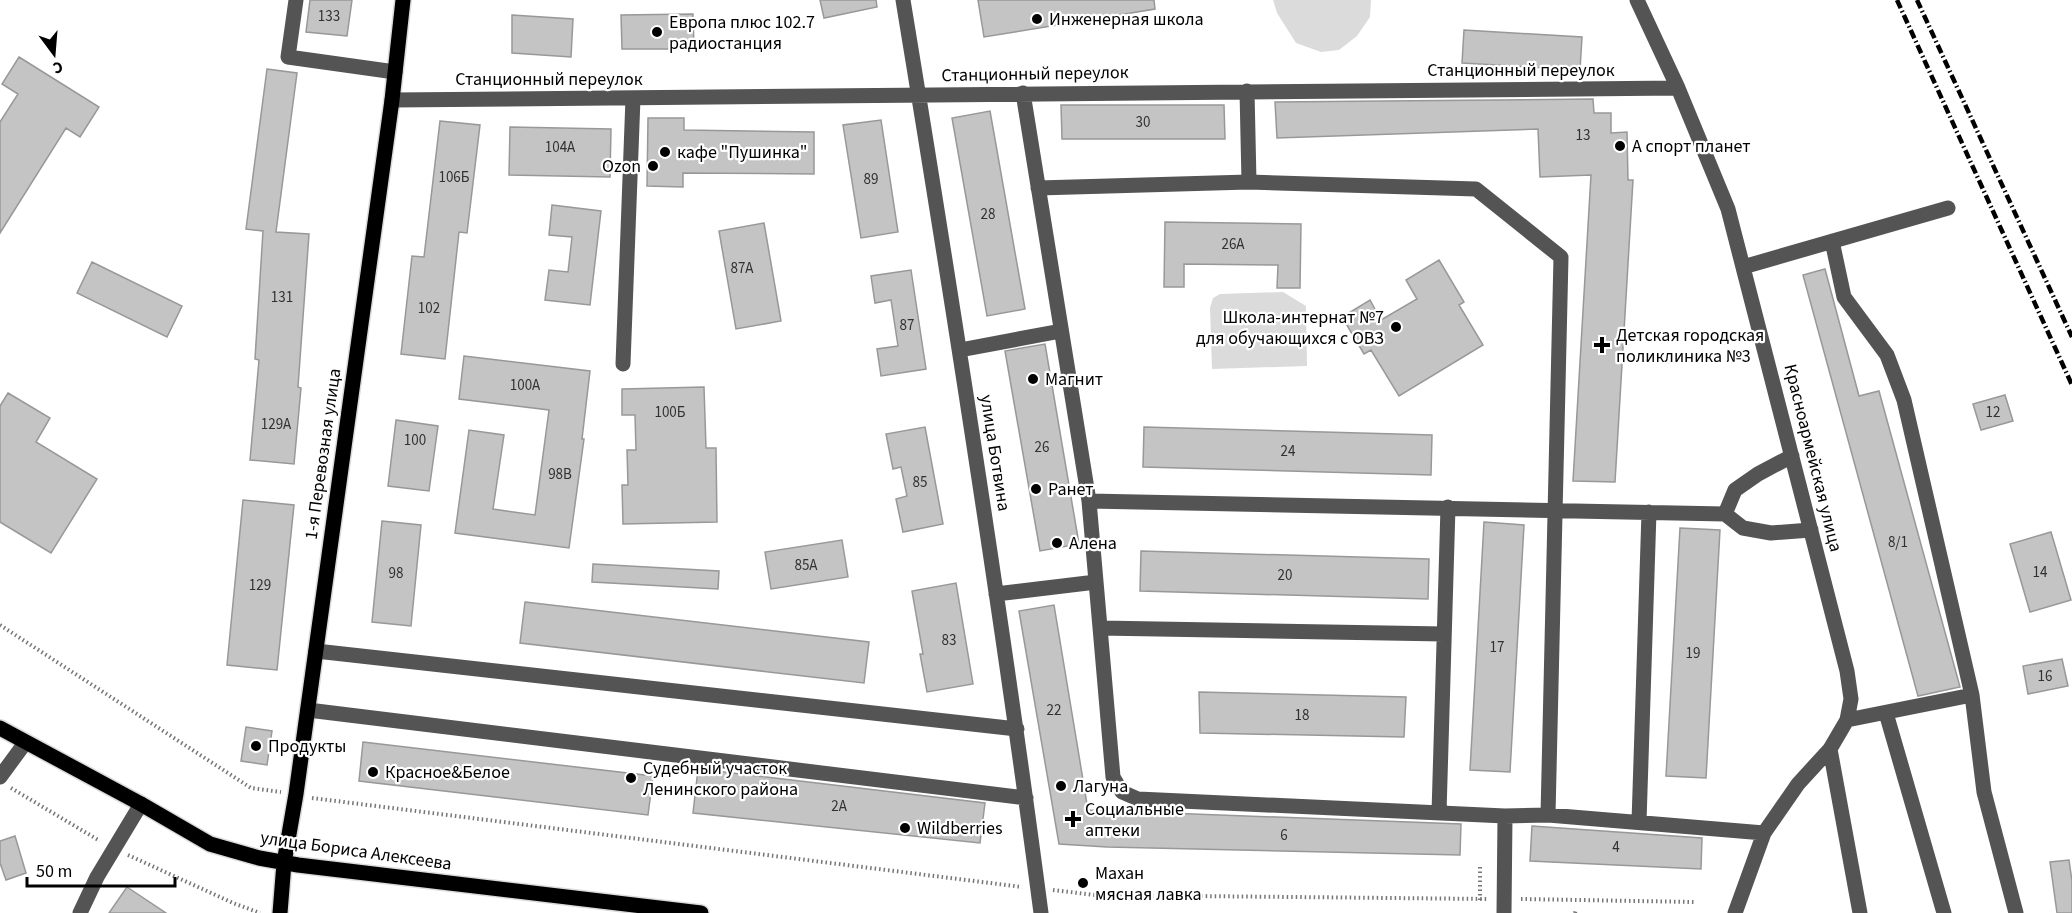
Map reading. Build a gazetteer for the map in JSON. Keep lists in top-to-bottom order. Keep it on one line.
{"streets":{"main road":["1-я Перевозная улица","улица Бориса Алексеева"],"street":["Станционный переулок","улица Ботвина","Красноармейская улица"]},"crossings":[["Станционный переулок","улица Ботвина"],["Станционный переулок","1-я Перевозная улица"],["Станционный переулок","Красноармейская улица"],["1-я Перевозная улица","улица Бориса Алексеева"]],"places":{"other":["Инженерная школа","Европа плюс 102.7 радиостанция","А спорт планет","кафе \"Пушинка\"","Ozon","Школа-интернат №7 для обучающихся с ОВЗ","Магнит","Ранет","Алена","Продукты","Красное&Белое","Судебный участок Ленинского района","Лагуна","Wildberries","Махан мясная лавка"],"health":["Детская городская поликлиника №3","Социальные аптеки"]},"house_numbers":["133","30","13","104А","106Б","89","28","26А","87А","131","102","87","100А","100Б","12","129А","100","26","24","98В","85","8/1","85А","14","98","20","129","83","17","19","16","22","18","2А","6","4"],"scale_bar":"50 m","north":"bottom"}
